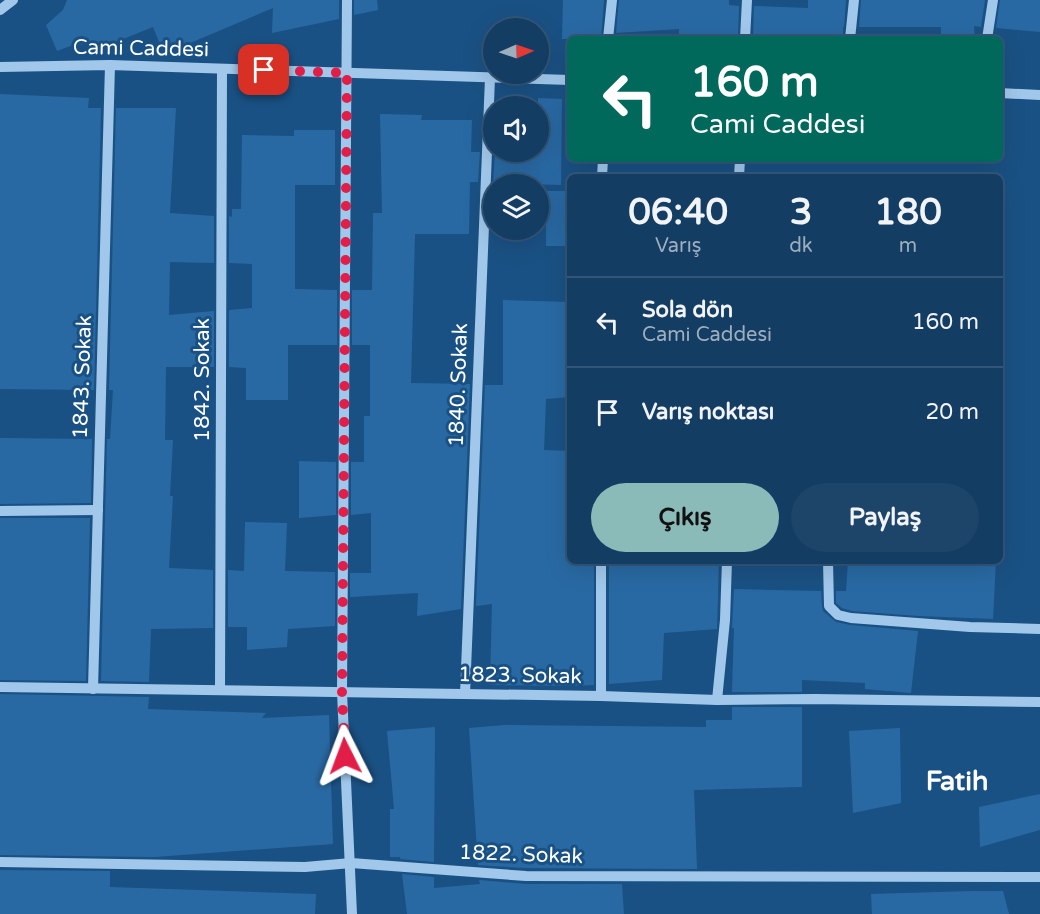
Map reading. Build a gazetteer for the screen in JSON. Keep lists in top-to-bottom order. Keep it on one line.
{"streets":{"street":["Cami Caddesi","1843. Sokak","1842. Sokak","1840. Sokak","1823. Sokak","1822. Sokak"]},"crossings":[["Cami Caddesi","1843. Sokak"],["Cami Caddesi","1842. Sokak"],["1843. Sokak","1823. Sokak"],["1842. Sokak","1823. Sokak"],["1840. Sokak","1823. Sokak"]],"districts":["Fatih"],"north":"right","page":{"turn":["160 m","Cami Caddesi"],"eta":["06:40","Varış","3","dk","180","m"],"list":[{"name":"Sola dön","note":"Cami Caddesi","value":"160 m"},{"name":"Varış noktası","value":"20 m"}],"buttons":["Çıkış","Paylaş"]}}
